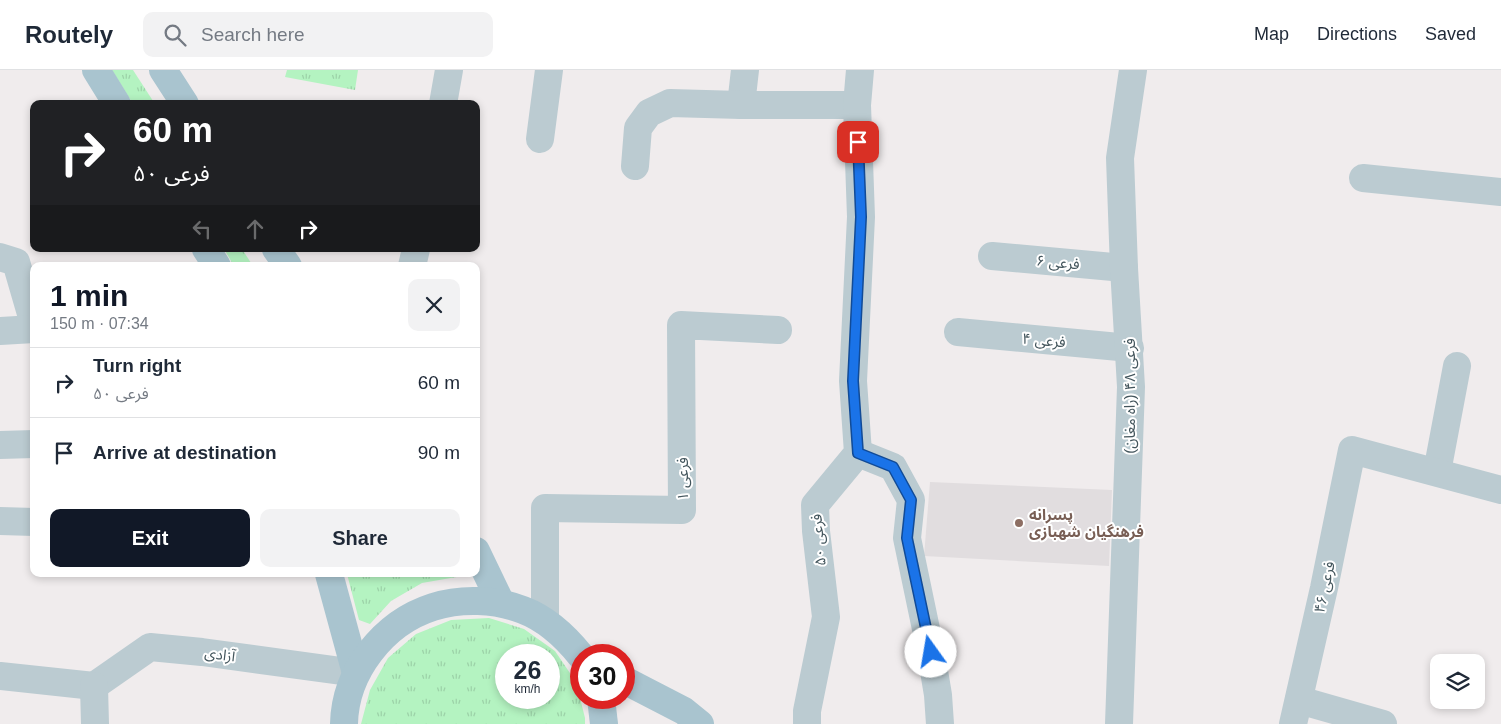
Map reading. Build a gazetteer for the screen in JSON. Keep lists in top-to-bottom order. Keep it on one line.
{"streets":{"street":["فرعی ۶","فرعی ۴","فرعی ۴۸ (راه مغان)","فرعی ۱","فرعی ۵۰","فرعی ۴۶","آزادی"]},"crossings":[["فرعی ۶","فرعی ۴۸ (راه مغان)"],["فرعی ۴","فرعی ۴۸ (راه مغان)"]],"places":["پسرانه فرهنگیان شهبازی"],"page":{"header":"Routely","search":"Search here","nav":["Map","Directions","Saved"],"turn":["60 m","فرعی ۵۰"],"heading":["1 min","150 m · 07:34"],"list":[{"name":"Turn right","note":"فرعی ۵۰","value":"60 m"},{"name":"Arrive at destination","value":"90 m"}],"buttons":["Exit","Share"],"speed":"26 km/h","limit":"30"}}
